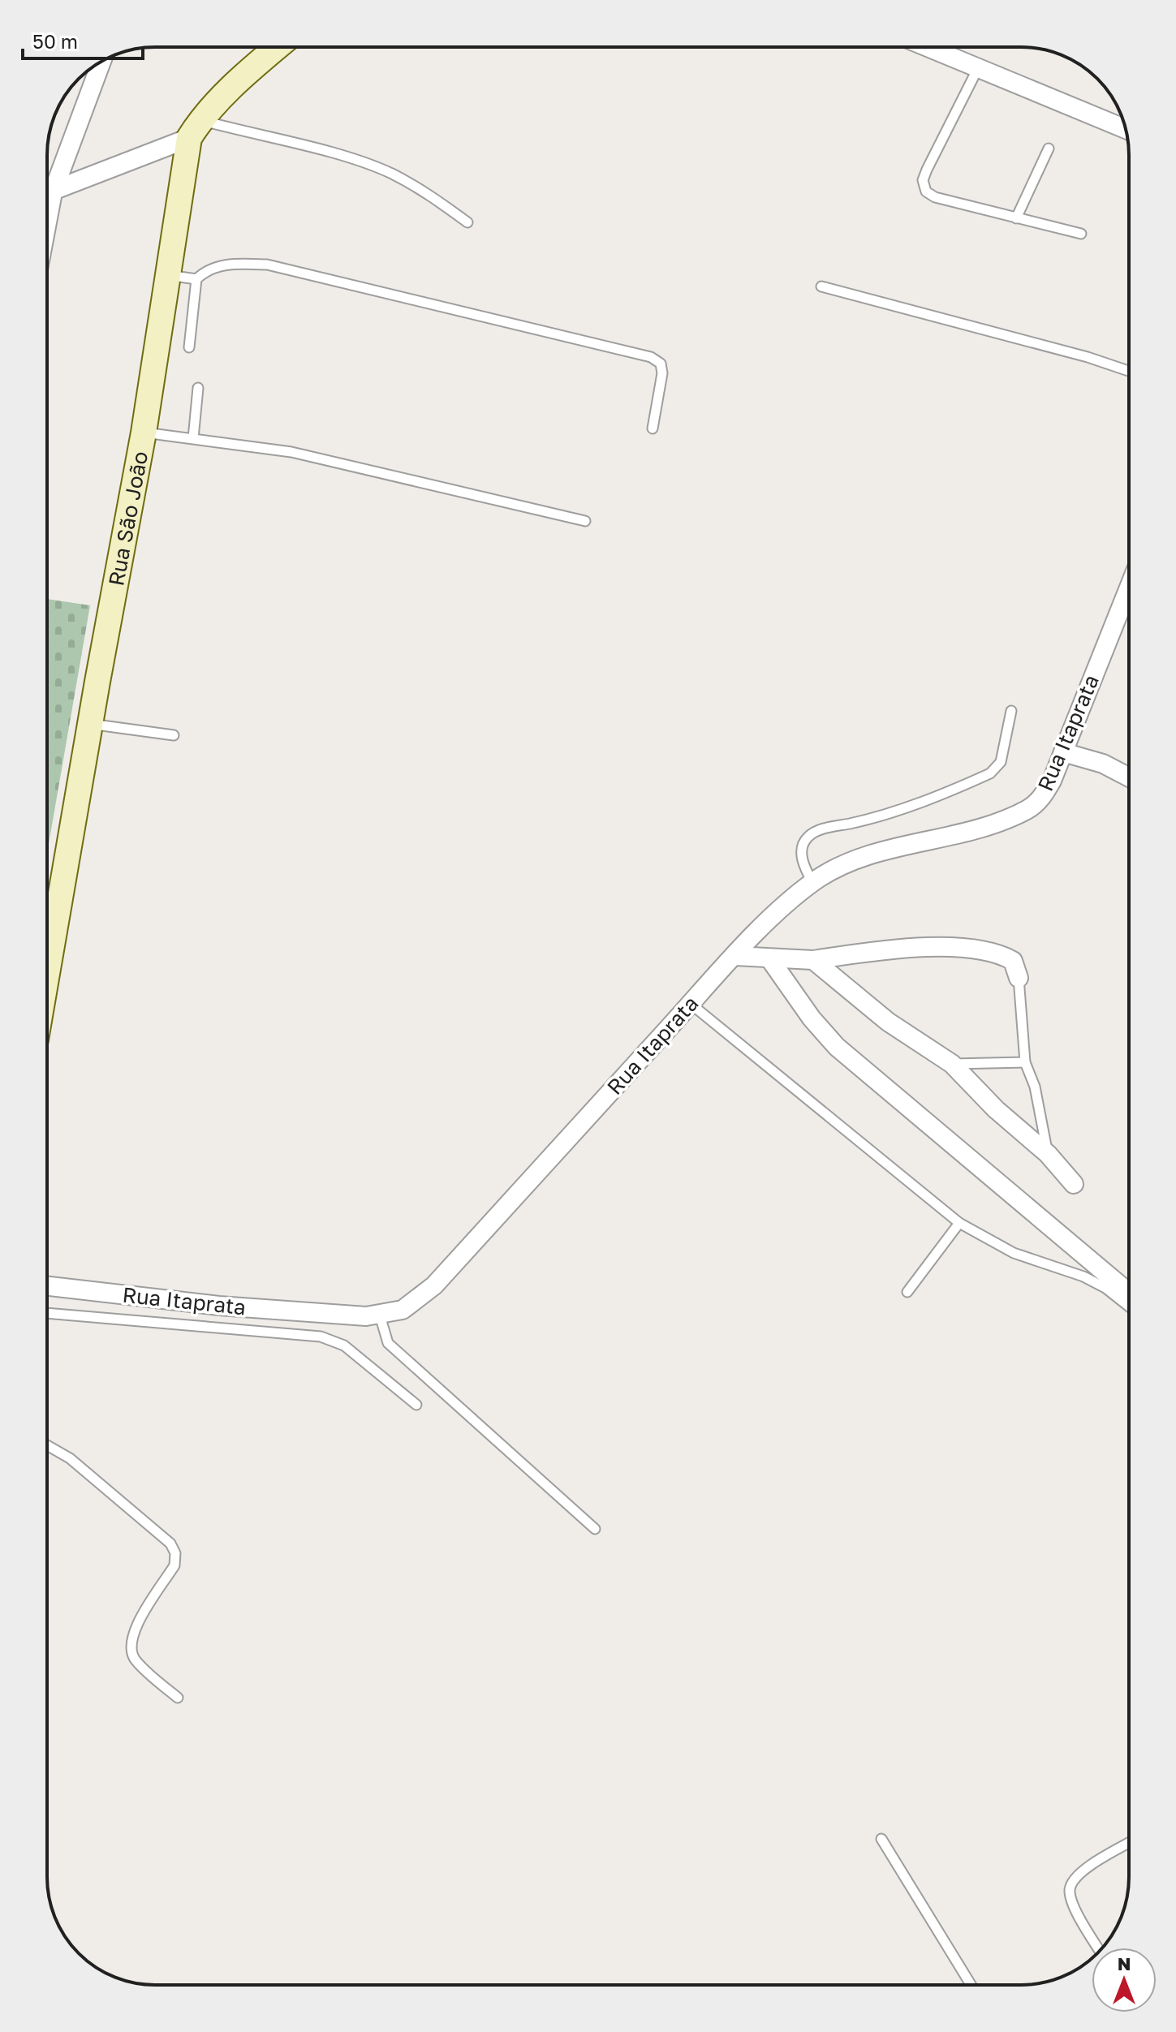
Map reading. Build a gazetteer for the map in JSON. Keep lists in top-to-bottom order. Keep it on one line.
{"streets":{"street":["Rua São João","Rua Itaprata"]},"scale_bar":"50 m","north":"top"}
